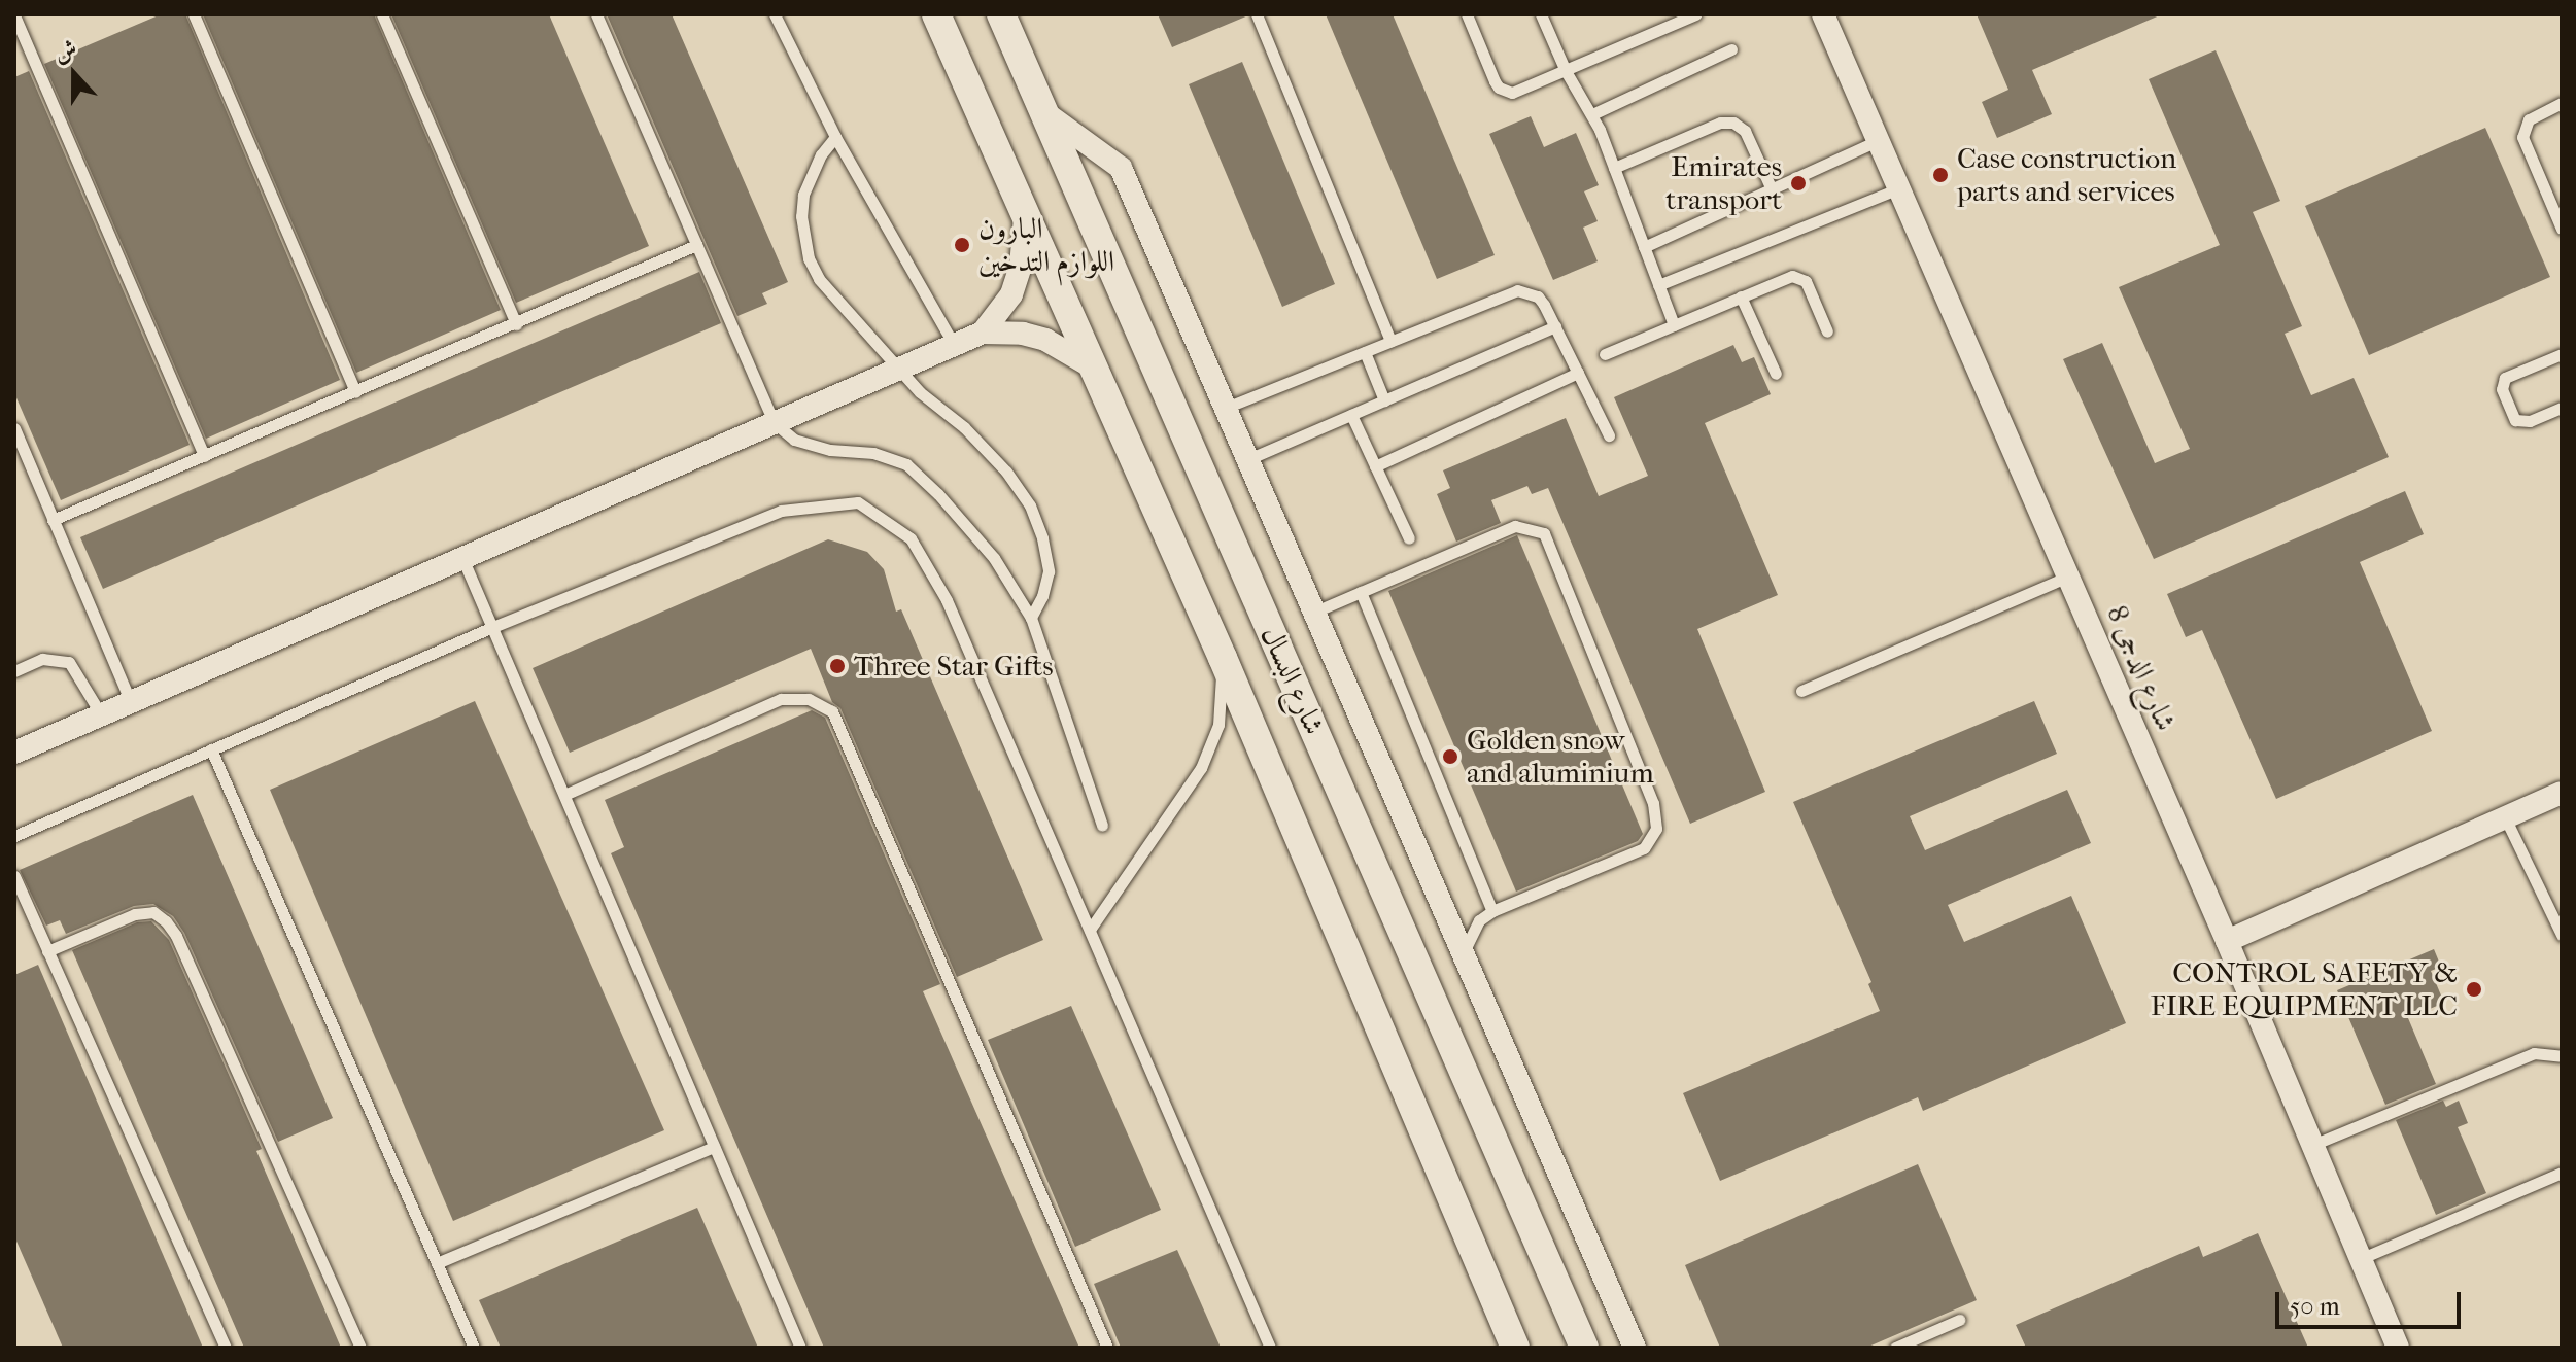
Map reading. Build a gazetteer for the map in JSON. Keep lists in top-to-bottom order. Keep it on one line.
{"streets":{"street":["شارع الدجى 8","شارع البسال"]},"places":["Case construction parts and services","Emirates transport","البارون اللوازم التدخين","Three Star Gifts","Golden snow and aluminium","CONTROL SAFETY & FIRE EQUIPMENT LLC"],"scale_bar":"50 m","north":"top"}
